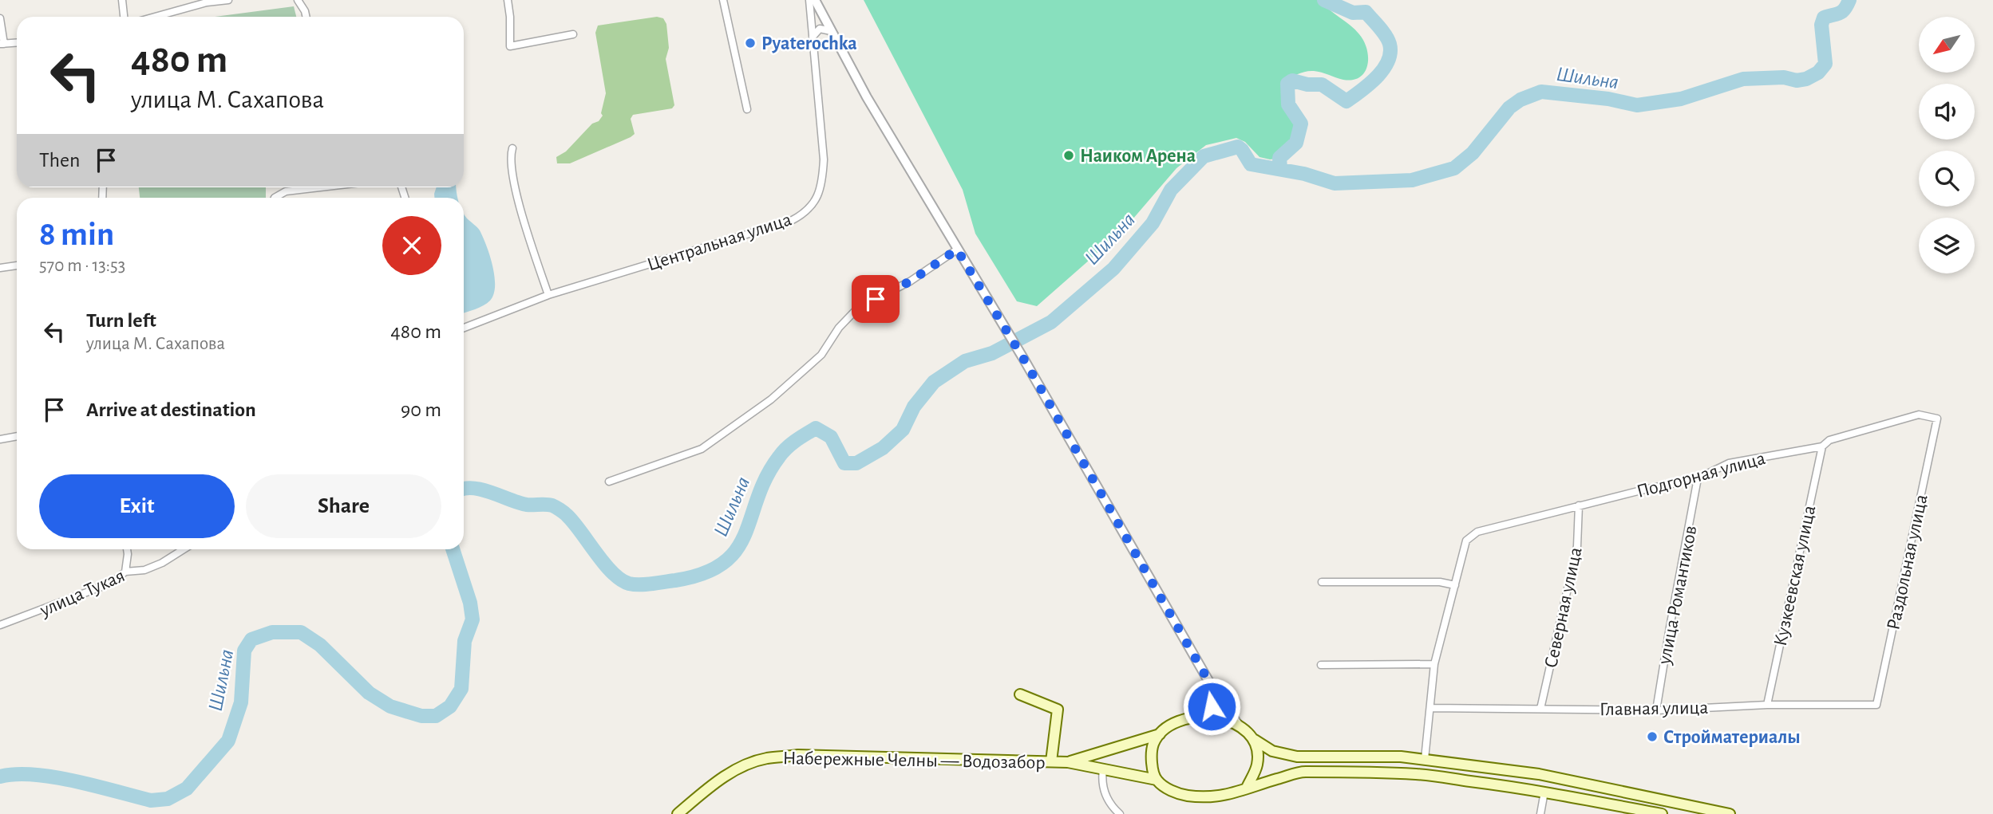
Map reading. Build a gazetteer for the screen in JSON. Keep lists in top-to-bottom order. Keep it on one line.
{"streets":{"main road":["Набережные Челны — Водозабор"],"street":["Центральная улица","Подгорная улица","Раздольная улица","Кузкеевская улица","улица Тукая","улица Романтиков","Северная улица","Главная улица"]},"crossings":[["Подгорная улица","Раздольная улица"],["Подгорная улица","Кузкеевская улица"],["Подгорная улица","улица Романтиков"],["Подгорная улица","Северная улица"],["Раздольная улица","Главная улица"],["Кузкеевская улица","Главная улица"],["улица Романтиков","Главная улица"],["Северная улица","Главная улица"]],"water":["Шильна"],"places":["Pyaterochka","Наиком Арена","Стройматериалы"],"north":"bottom left","page":{"turn":["480 m","улица М. Сахапова"],"then":"Then","heading":["8 min","570 m · 13:53"],"list":[{"name":"Turn left","note":"улица М. Сахапова","value":"480 m"},{"name":"Arrive at destination","value":"90 m"}],"buttons":["Exit","Share"]}}
